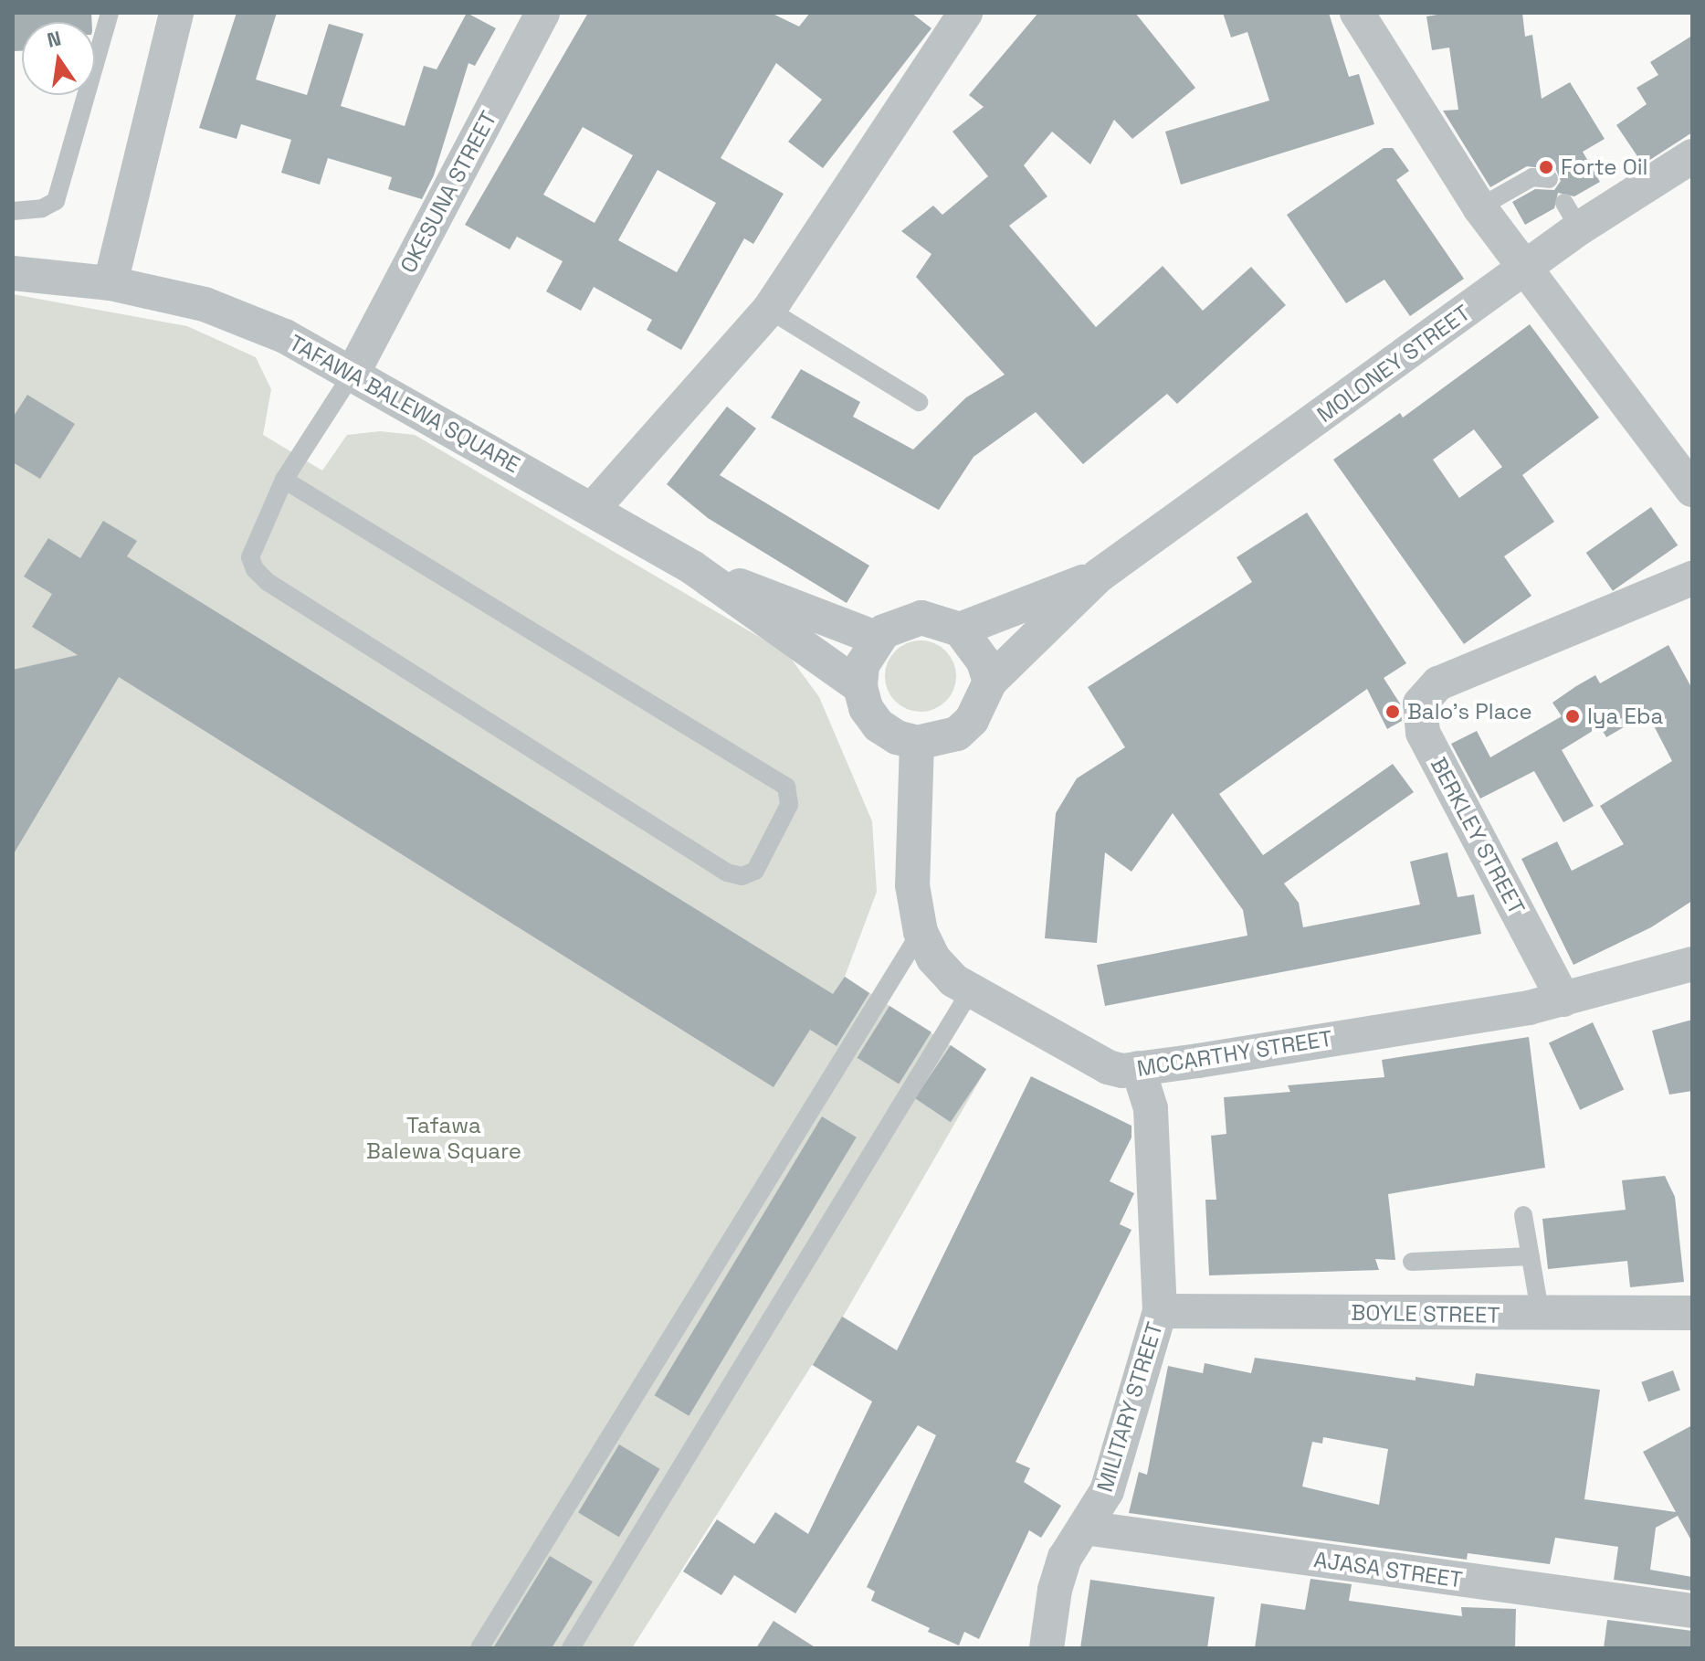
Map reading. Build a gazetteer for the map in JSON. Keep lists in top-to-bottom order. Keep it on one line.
{"streets":{"street":["OKESUNA STREET","MOLONEY STREET","TAFAWA BALEWA SQUARE","BERKLEY STREET","MCCARTHY STREET","BOYLE STREET","MILITARY STREET","AJASA STREET"]},"crossings":[["OKESUNA STREET","TAFAWA BALEWA SQUARE"],["MOLONEY STREET","TAFAWA BALEWA SQUARE"],["MOLONEY STREET","MCCARTHY STREET"],["TAFAWA BALEWA SQUARE","MCCARTHY STREET"],["BERKLEY STREET","MCCARTHY STREET"],["MCCARTHY STREET","MILITARY STREET"],["BOYLE STREET","MILITARY STREET"],["MILITARY STREET","AJASA STREET"]],"parks":["Tafawa Balewa Square"],"places":["Forte Oil","Balo's Place","Iya Eba"],"north":"top"}
